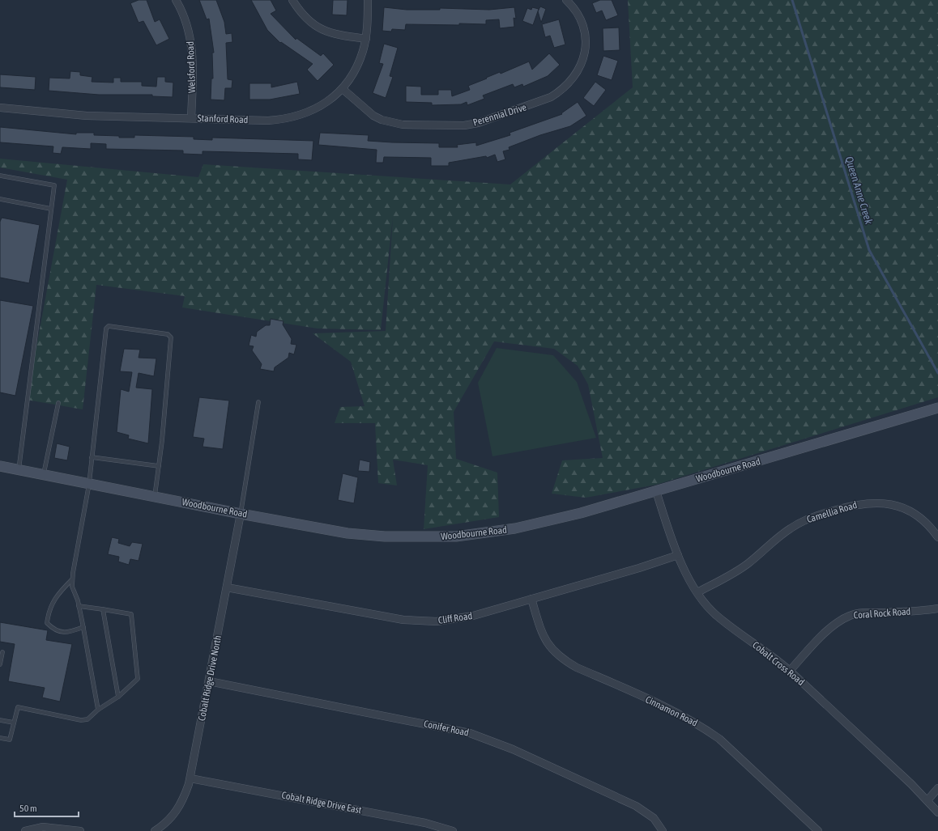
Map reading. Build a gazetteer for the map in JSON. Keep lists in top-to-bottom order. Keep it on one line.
{"streets":{"main road":["Woodbourne Road"],"street":["Welsford Road","Perennial Drive","Stanford Road","Camellia Road","Coral Rock Road","Cliff Road","Cobalt Cross Road","Cobalt Ridge Drive North","Cinnamon Road","Conifer Road","Cobalt Ridge Drive East"]},"crossings":[["Welsford Road","Stanford Road"],["Perennial Drive","Stanford Road"],["Woodbourne Road","Cobalt Cross Road"],["Woodbourne Road","Cobalt Ridge Drive North"],["Camellia Road","Cobalt Cross Road"],["Coral Rock Road","Cobalt Cross Road"],["Cliff Road","Cobalt Cross Road"],["Cliff Road","Cobalt Ridge Drive North"],["Cliff Road","Cinnamon Road"],["Cobalt Ridge Drive North","Conifer Road"],["Cobalt Ridge Drive North","Cobalt Ridge Drive East"]],"water":["Queen Anne Creek"],"scale_bar":"50 m"}
